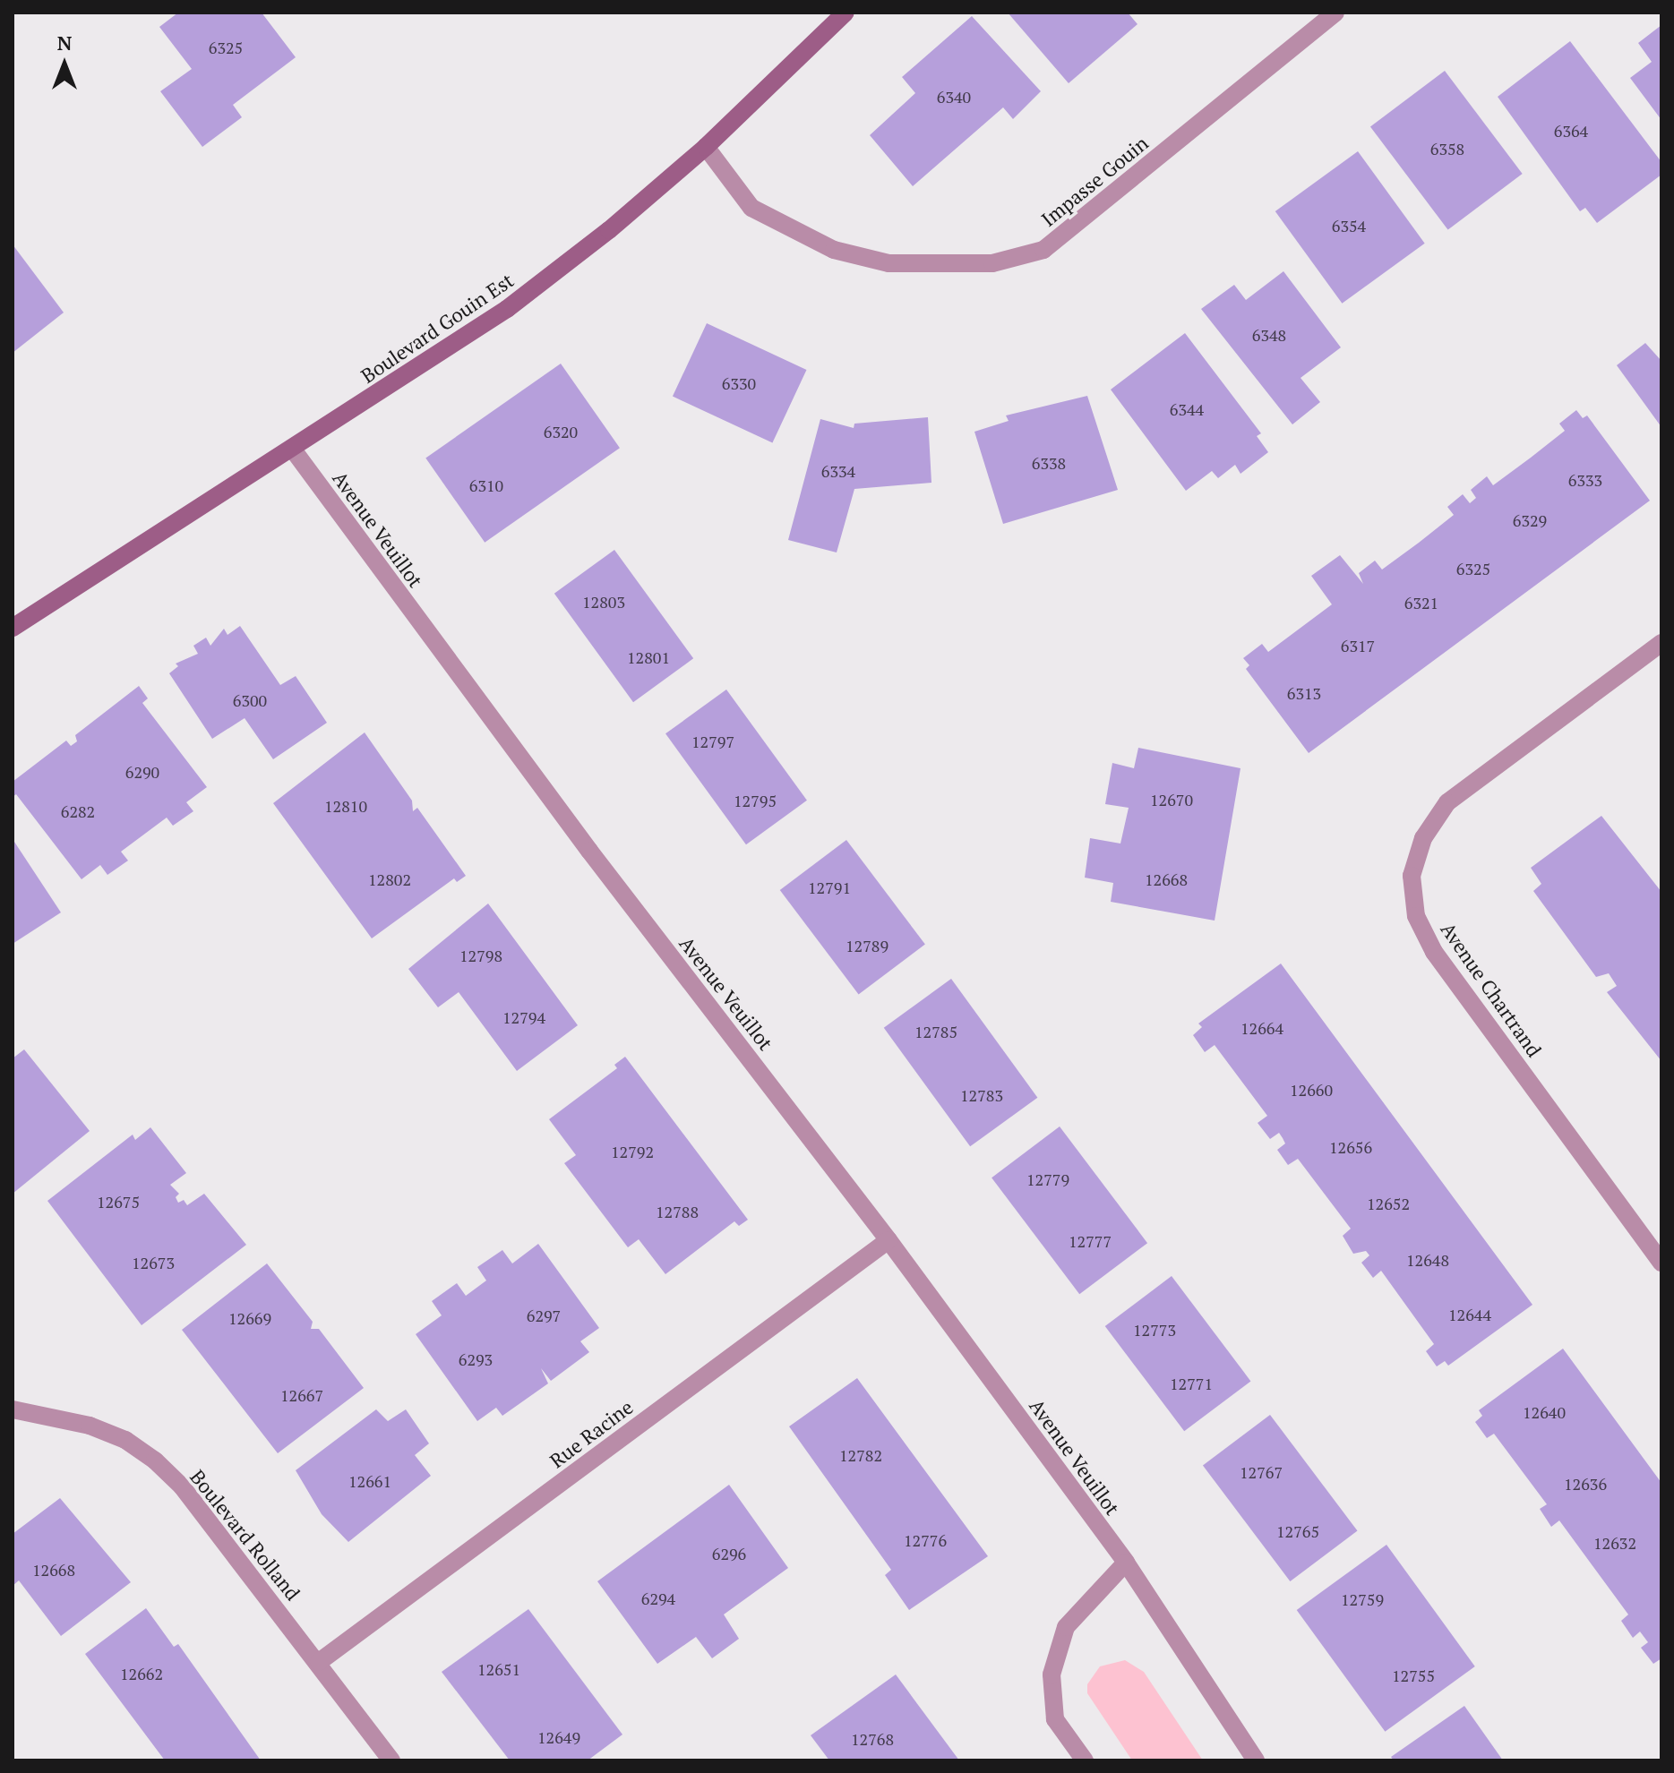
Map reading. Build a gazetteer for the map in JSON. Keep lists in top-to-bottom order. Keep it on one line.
{"streets":{"street":["Impasse Gouin","Boulevard Gouin Est","Avenue Veuillot","Avenue Chartrand","Rue Racine","Boulevard Rolland"]},"crossings":[["Impasse Gouin","Boulevard Gouin Est"],["Boulevard Gouin Est","Avenue Veuillot"],["Avenue Veuillot","Rue Racine"],["Rue Racine","Boulevard Rolland"]],"house_numbers":["6325","6340","6364","6358","6354","6348","6330","6344","6320","6338","6334","6333","6310","6329","6325","12803","6321","6317","12801","6313","6300","12797","6290","12670","12795","12810","6282","12802","12668","12791","12789","12798","12794","12664","12785","12660","12783","12656","12792","12779","12675","12652","12788","12777","12648","12673","12644","6297","12669","12773","6293","12771","12667","12640","12782","12767","12661","12636","12765","12776","12632","6296","12668","6294","12759","12651","12662","12755","12649","12768"],"north":"top"}
